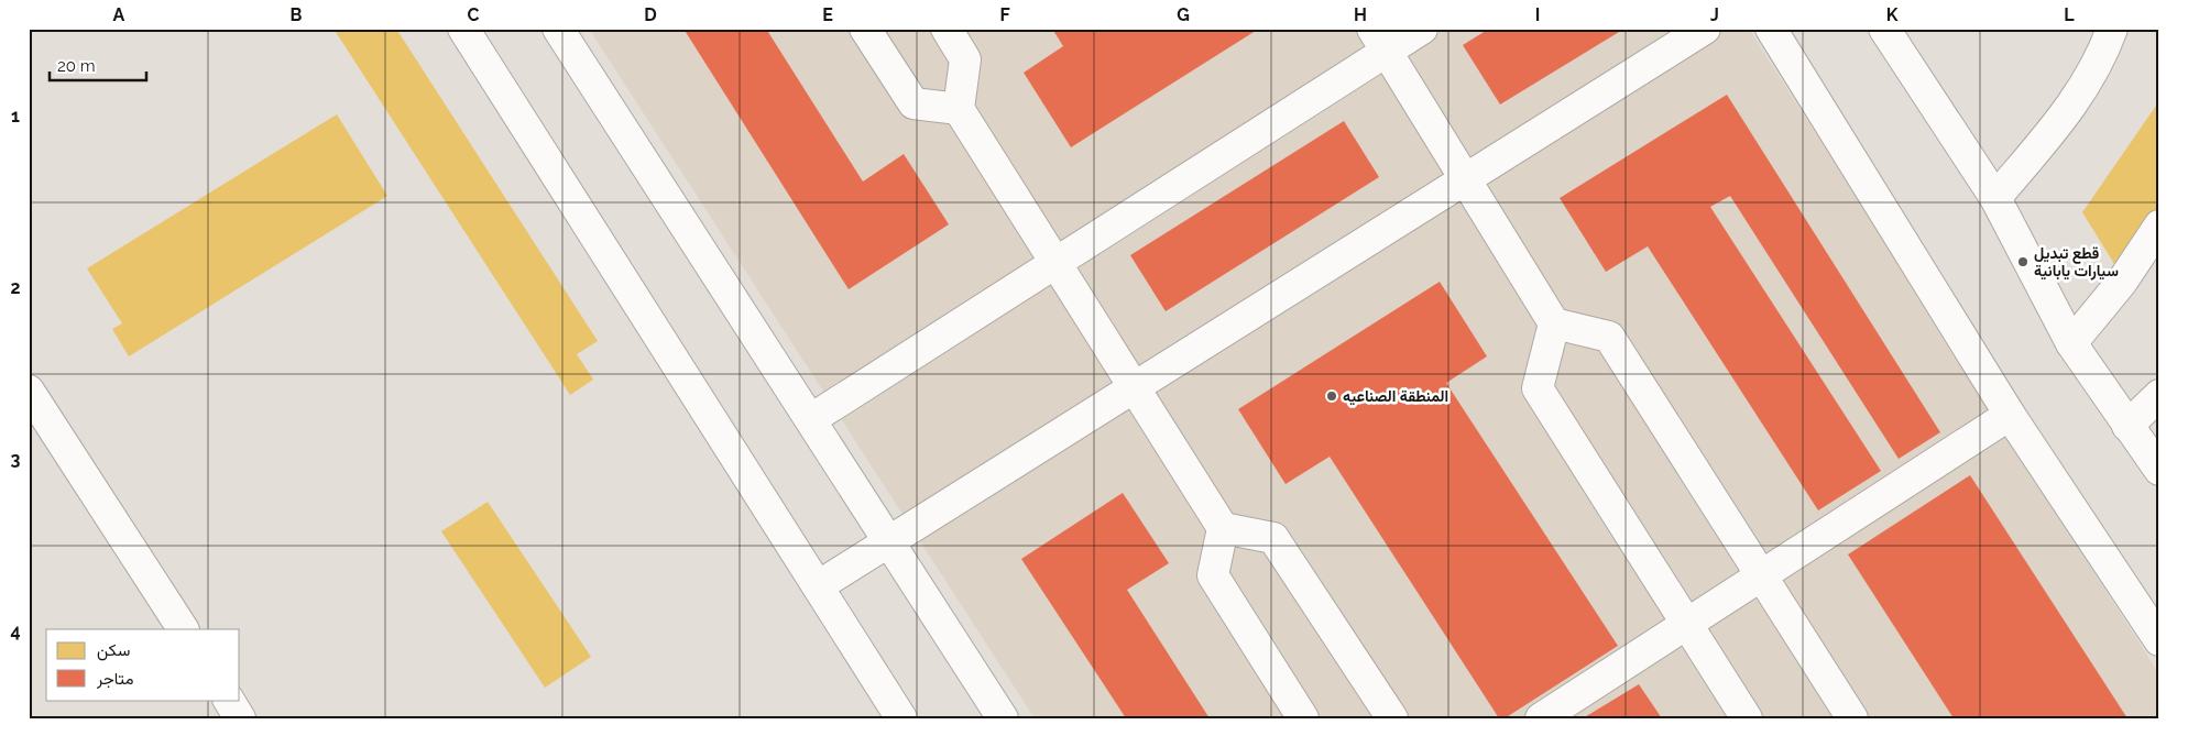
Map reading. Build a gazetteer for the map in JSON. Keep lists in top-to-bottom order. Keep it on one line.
{"places":["قطع تبديل سيارات يابانية","المنطقة الصناعيه"],"legend":["سكن","متاجر"],"scale_bar":"20 m","grid":{"columns":["A","B","C","D","E","F","G","H","I","J","K","L"],"rows":["1","2","3","4"]}}
